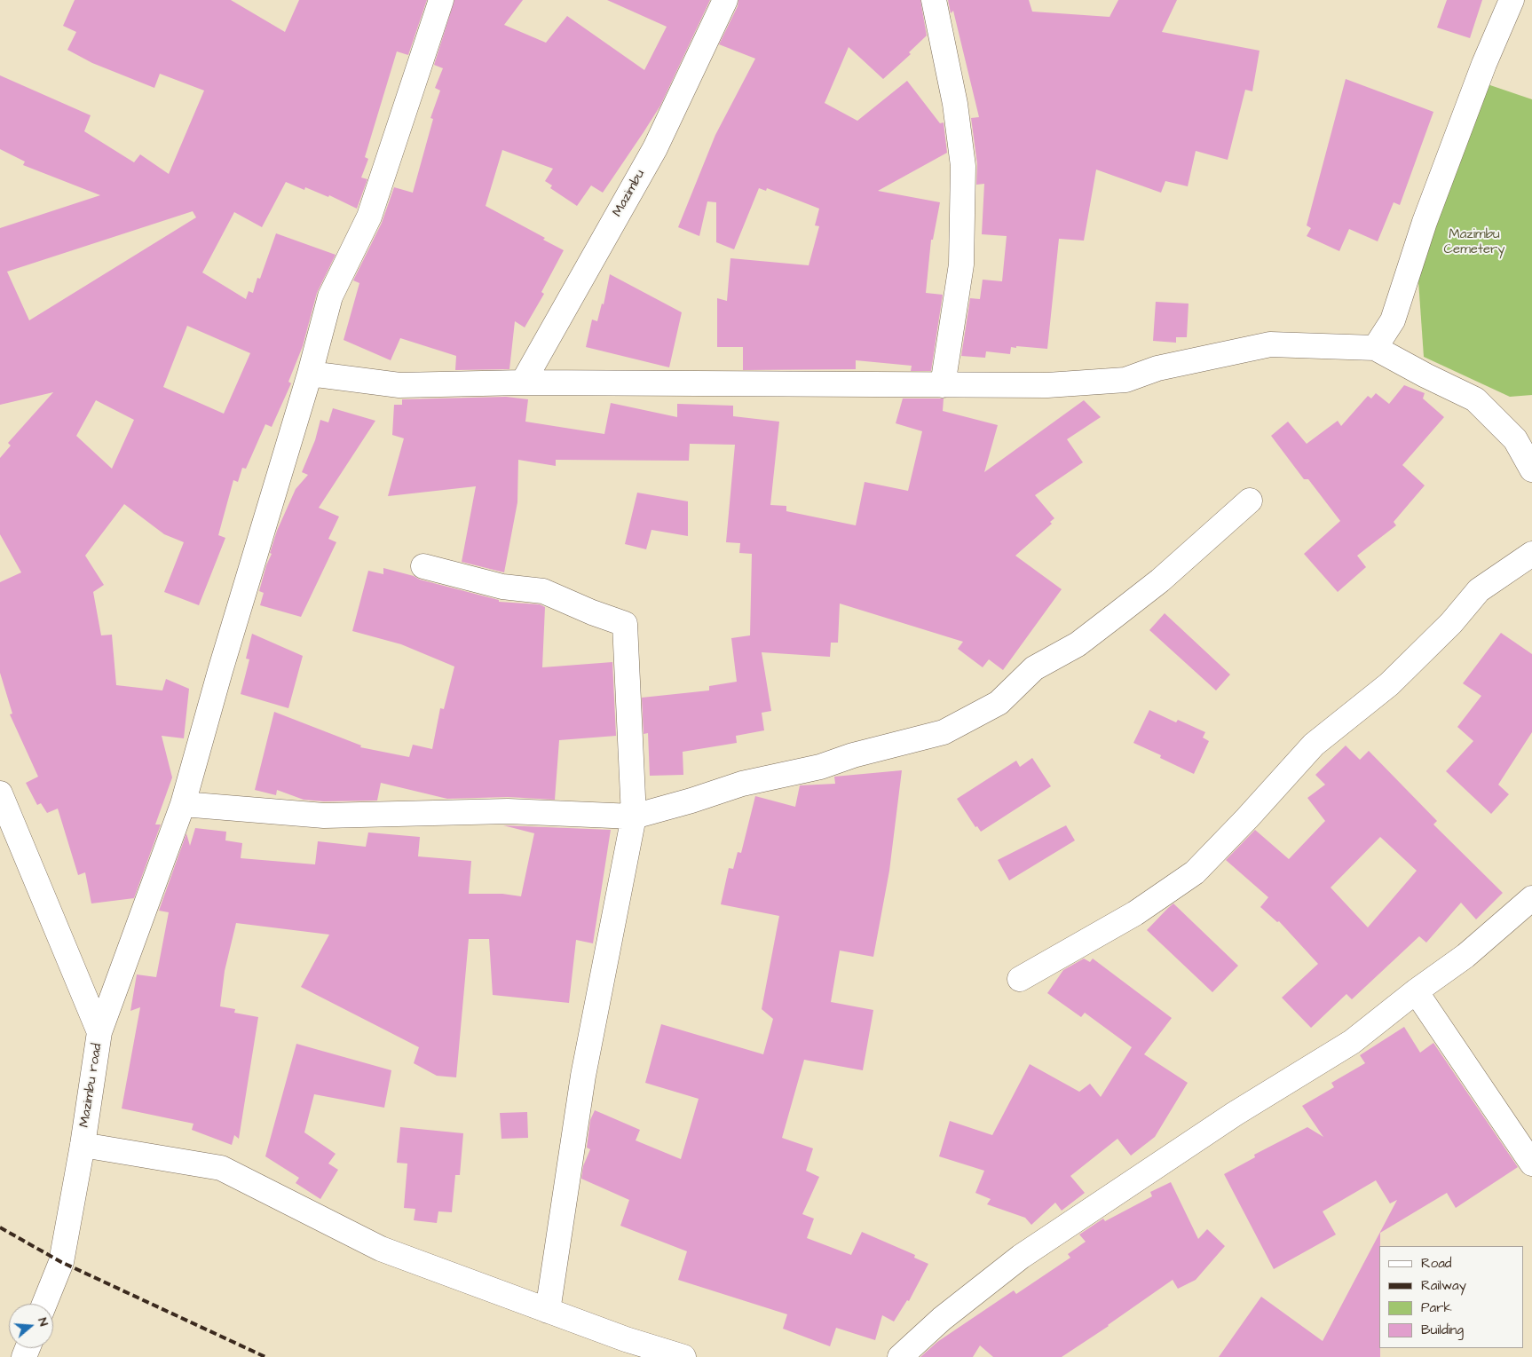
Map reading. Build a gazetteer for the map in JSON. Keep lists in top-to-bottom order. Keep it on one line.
{"streets":{"street":["Mazimbu","Mazimbu road"]},"parks":["Mazimbu Cemetery"],"legend":["Road","Railway","Park","Building"],"north":"right"}
